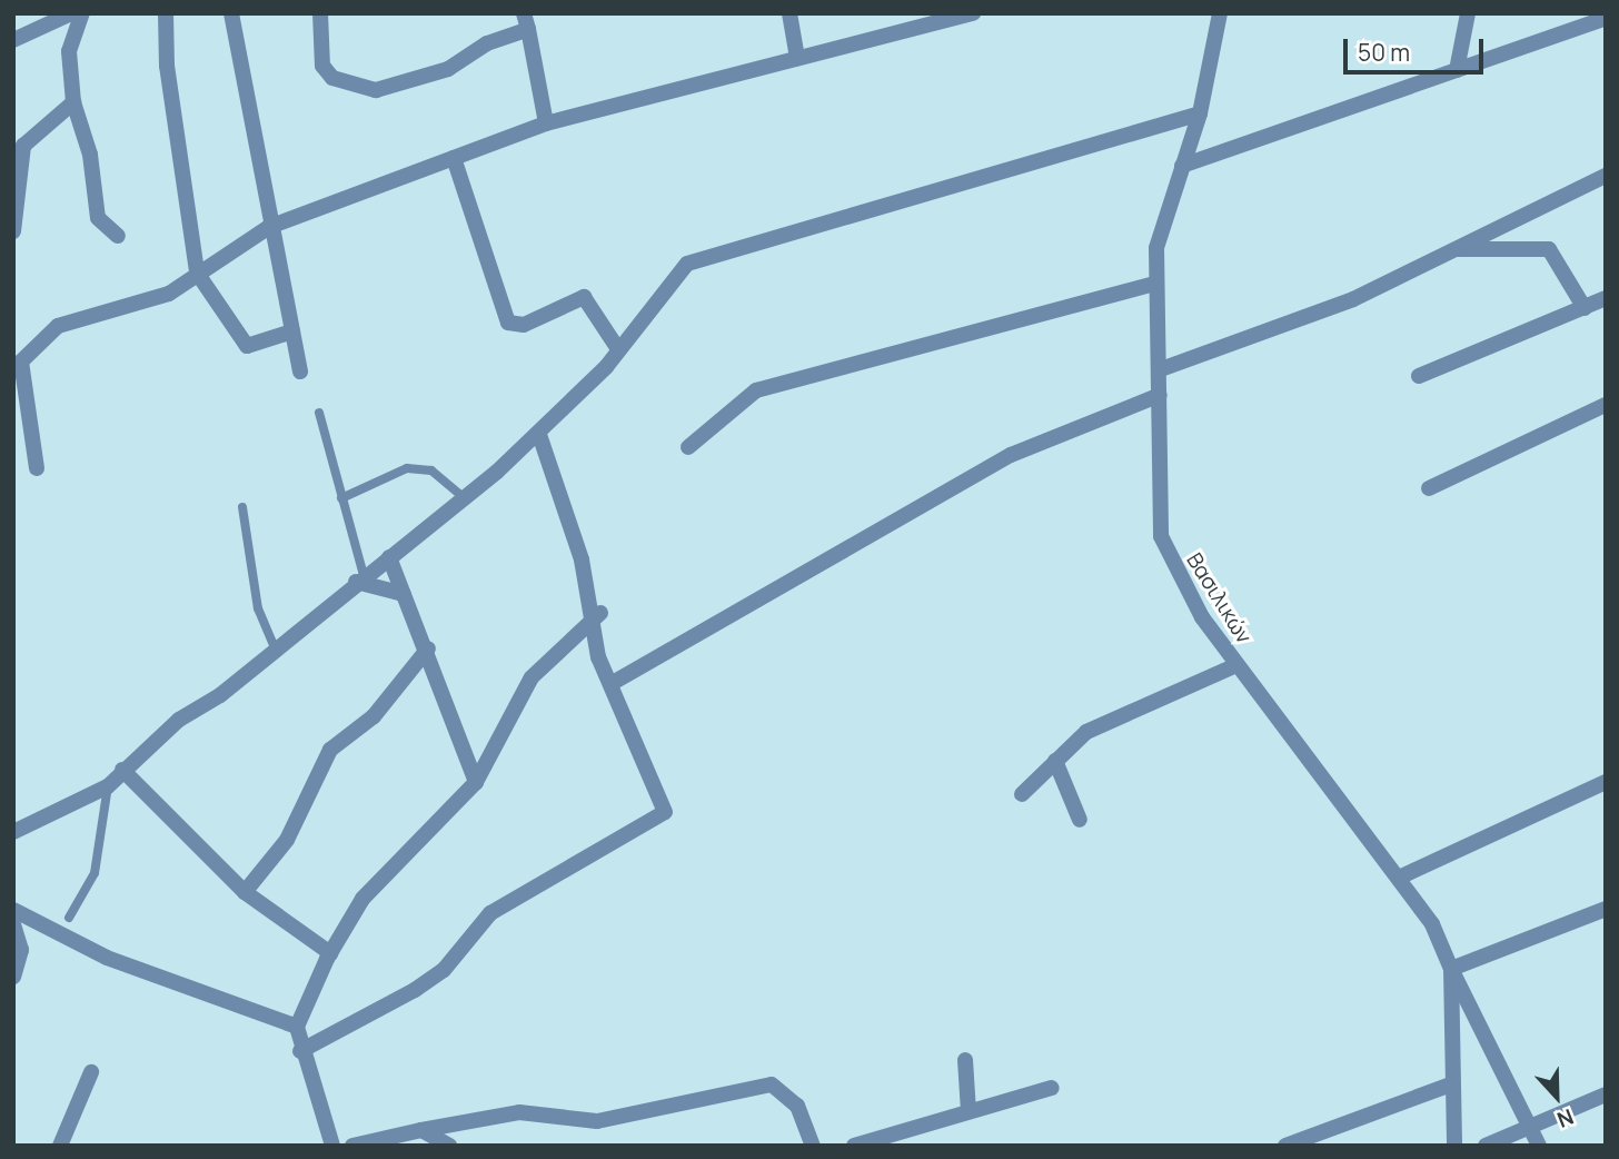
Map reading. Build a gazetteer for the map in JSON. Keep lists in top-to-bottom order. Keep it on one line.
{"streets":{"street":["Βασιλικών"]},"scale_bar":"50 m","north":"bottom"}
